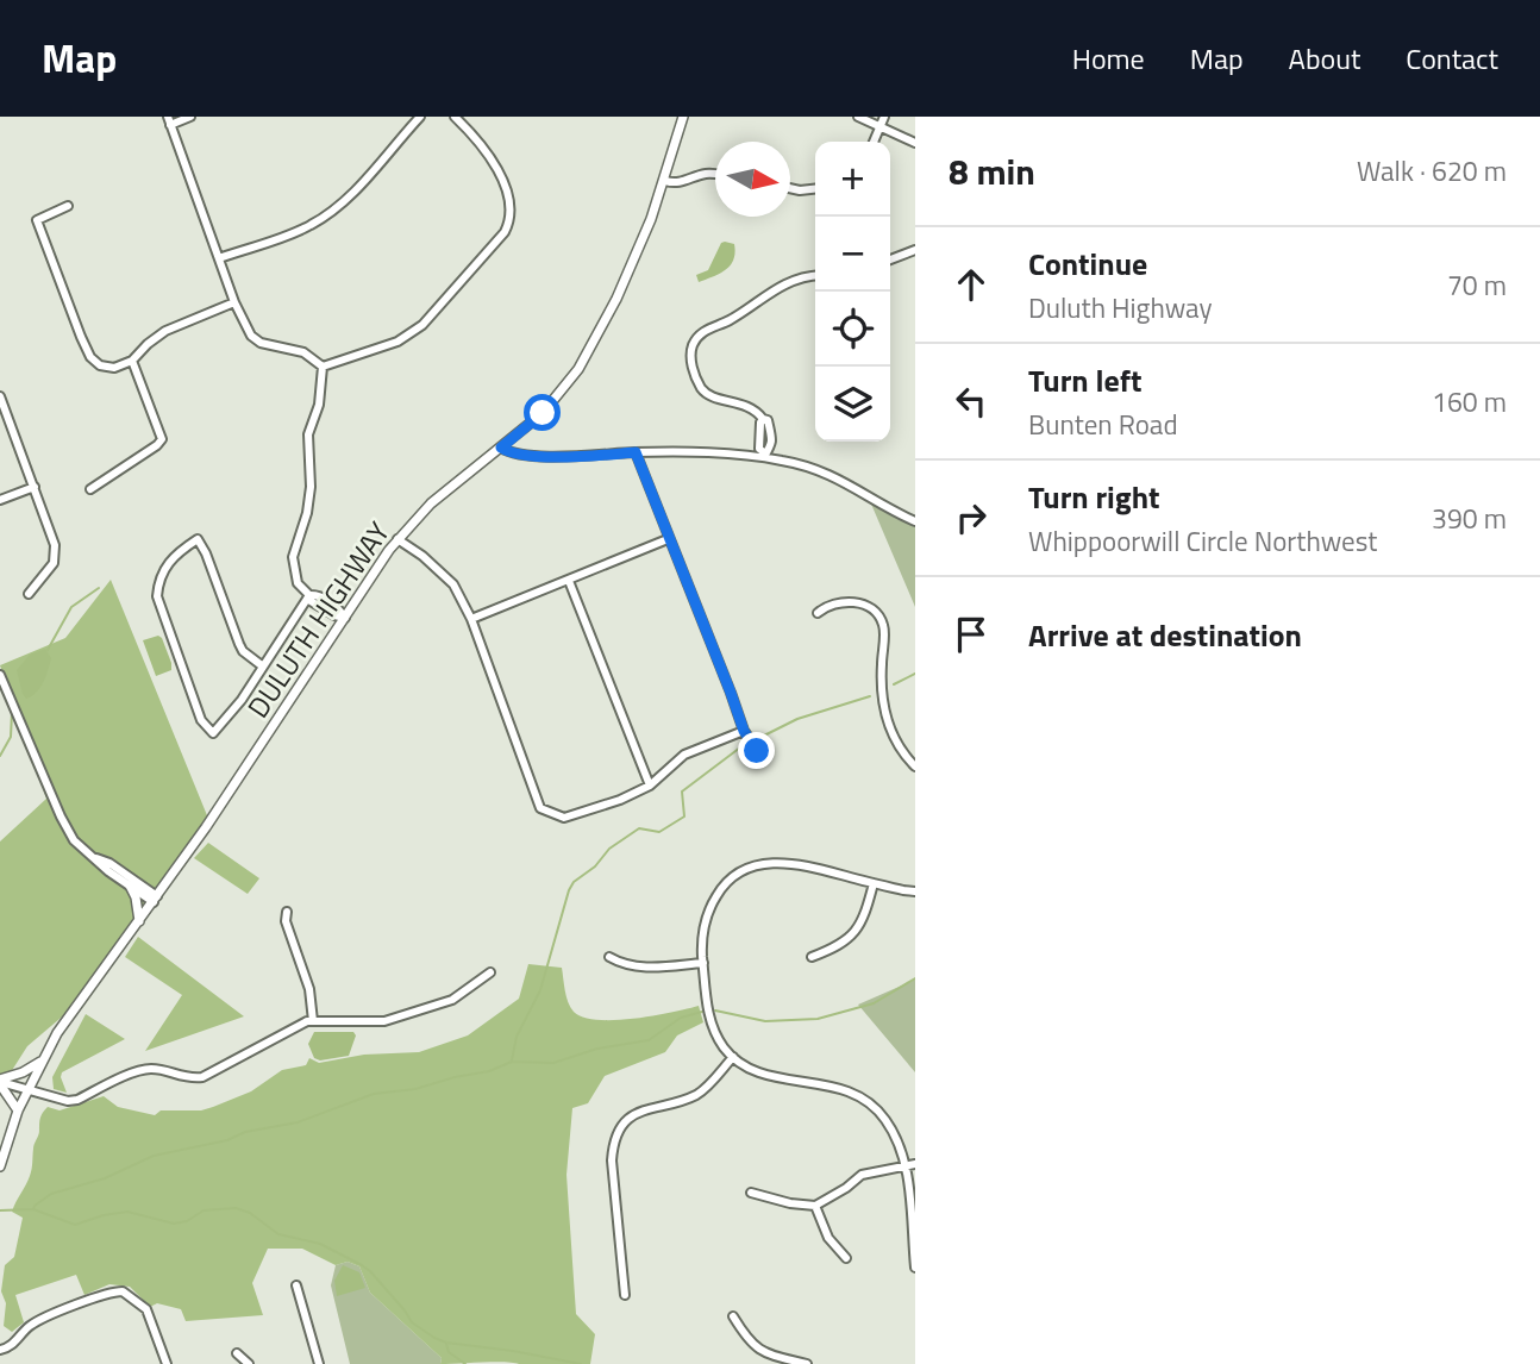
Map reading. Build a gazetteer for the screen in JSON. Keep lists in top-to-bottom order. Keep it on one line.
{"streets":{"main road":["DULUTH HIGHWAY"]},"north":"right","page":{"header":"Map","nav":["Home","Map","About","Contact"],"heading":["8 min","Walk · 620 m"],"map_buttons":["+","−"],"list":[["Continue","Duluth Highway","70 m"],["Turn left","Bunten Road","160 m"],["Turn right","Whippoorwill Circle Northwest","390 m"],"Arrive at destination"]}}
